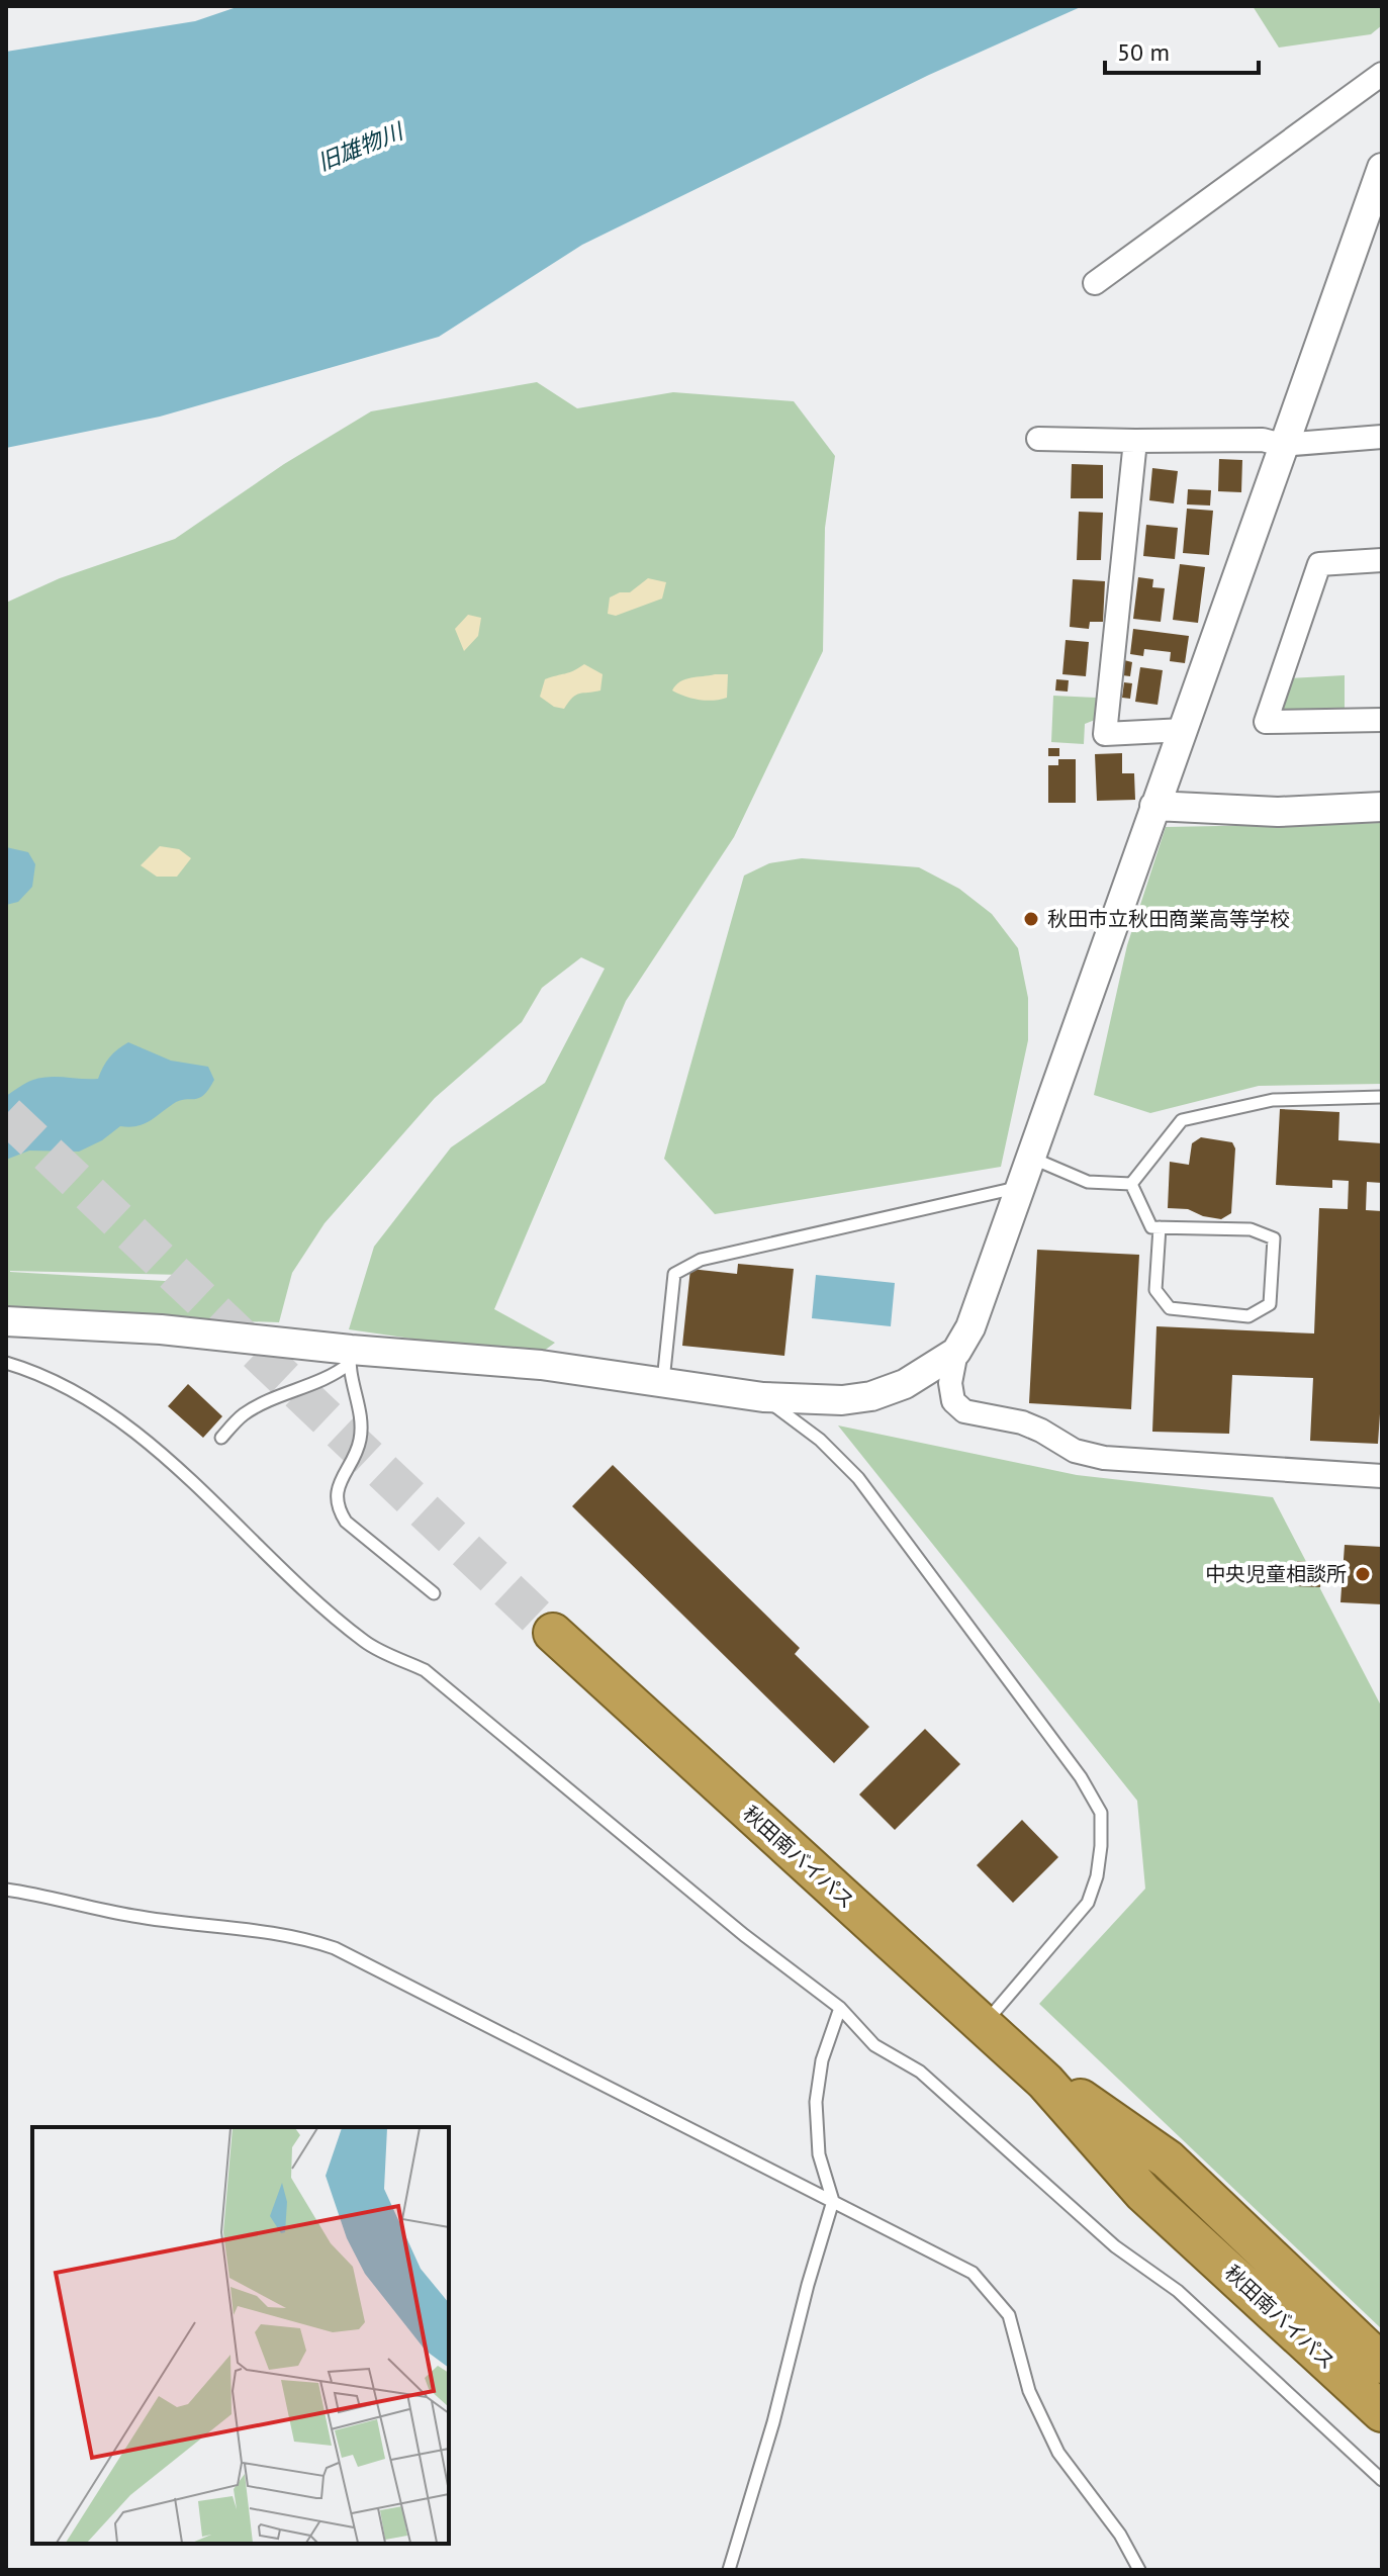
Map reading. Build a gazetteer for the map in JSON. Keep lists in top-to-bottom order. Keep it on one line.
{"streets":{"highway":["秋田南バイパス"]},"water":["旧雄物川"],"places":["秋田市立秋田商業高等学校","中央児童相談所"],"scale_bar":"50 m"}
